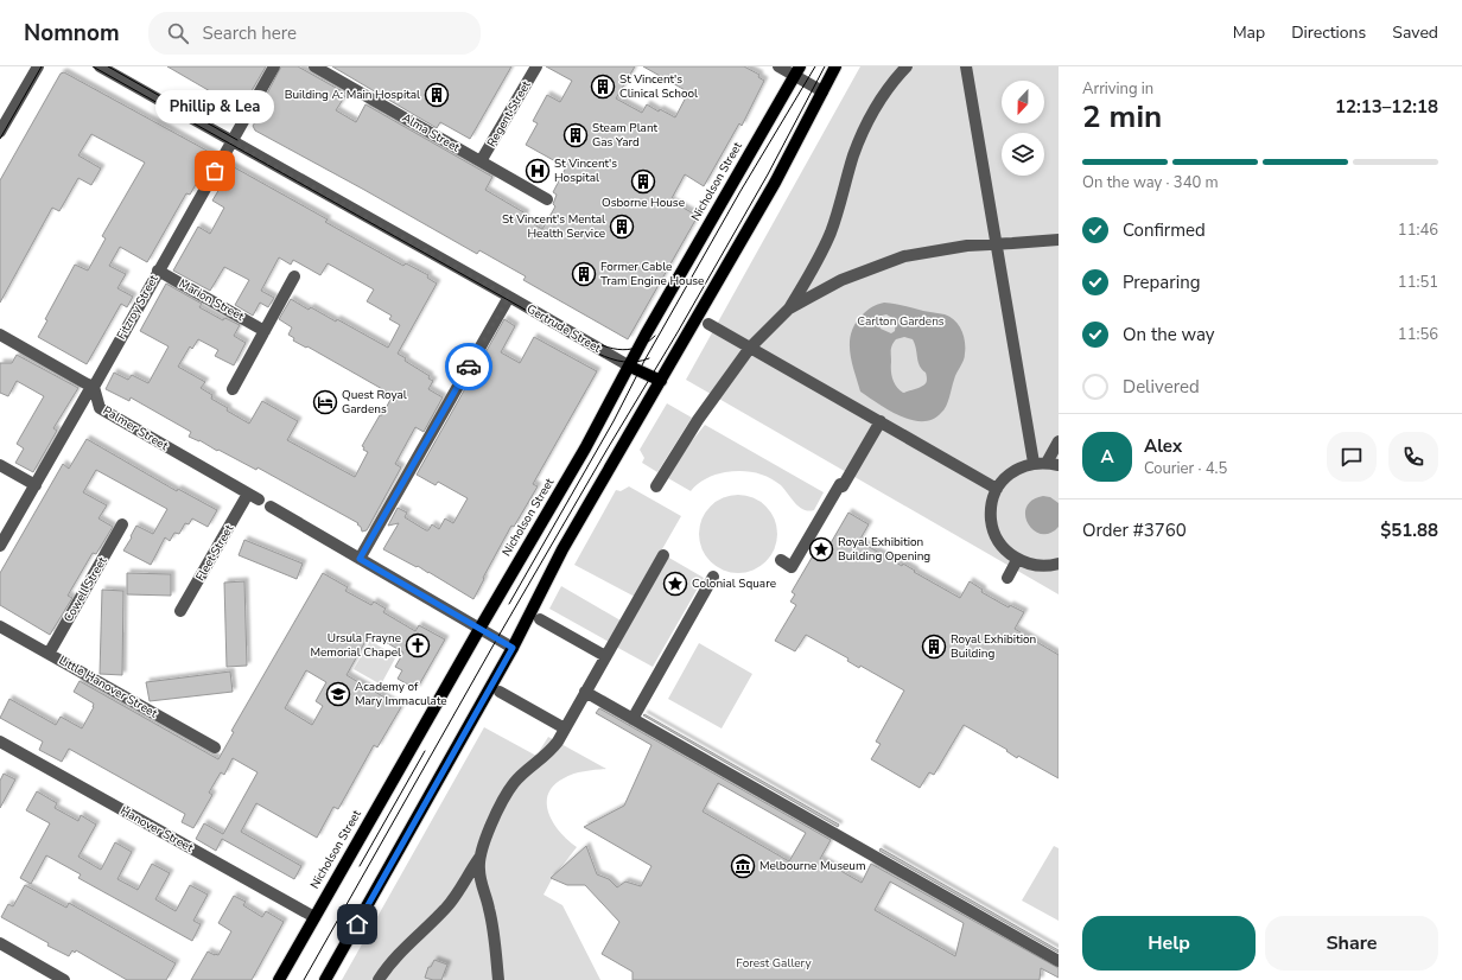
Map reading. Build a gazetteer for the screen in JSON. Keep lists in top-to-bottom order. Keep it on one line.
{"streets":{"main road":["Nicholson Street"],"street":["Regent Street","Alma Street","Marion Street","Fitzroy Street","Gertrude Street","Palmer Street","Fleet Street","Cowell Street","Little Hanover Street","Hanover Street"]},"crossings":[["Regent Street","Alma Street"],["Nicholson Street","Gertrude Street"],["Nicholson Street","Hanover Street"],["Marion Street","Fitzroy Street"],["Fitzroy Street","Gertrude Street"],["Fitzroy Street","Palmer Street"],["Palmer Street","Fleet Street"],["Cowell Street","Little Hanover Street"]],"parks":["Carlton Gardens","Forest Gallery"],"places":{"building":["St Vincent's Clinical School","Building A: Main Hospital","Steam Plant Gas Yard","Osborne House","St Vincent's Mental Health Service","Former Cable Tram Engine House","Royal Exhibition Building"],"other":["Phillip & Lea"],"hospital":["St Vincent's Hospital"],"hotel":["Quest Royal Gardens"],"place":["Royal Exhibition Building Opening","Colonial Square"],"church":["Ursula Frayne Memorial Chapel"],"school or university":["Academy of Mary Immaculate"],"museum":["Melbourne Museum"]},"north":"bottom","page":{"header":"Nomnom","search":"Search here","nav":["Map","Directions","Saved"],"heading":["2 min","Arriving in","12:13–12:18"],"panel":["Alex","Courier · 4.5","Order #3760","$51.88"],"bubble":"Phillip & Lea","bar":"On the way · 340 m","list":[["Confirmed","11:46"],["Preparing","11:51"],["On the way","11:56"],"Delivered"],"round":"A","buttons":["Help","Share"]}}
